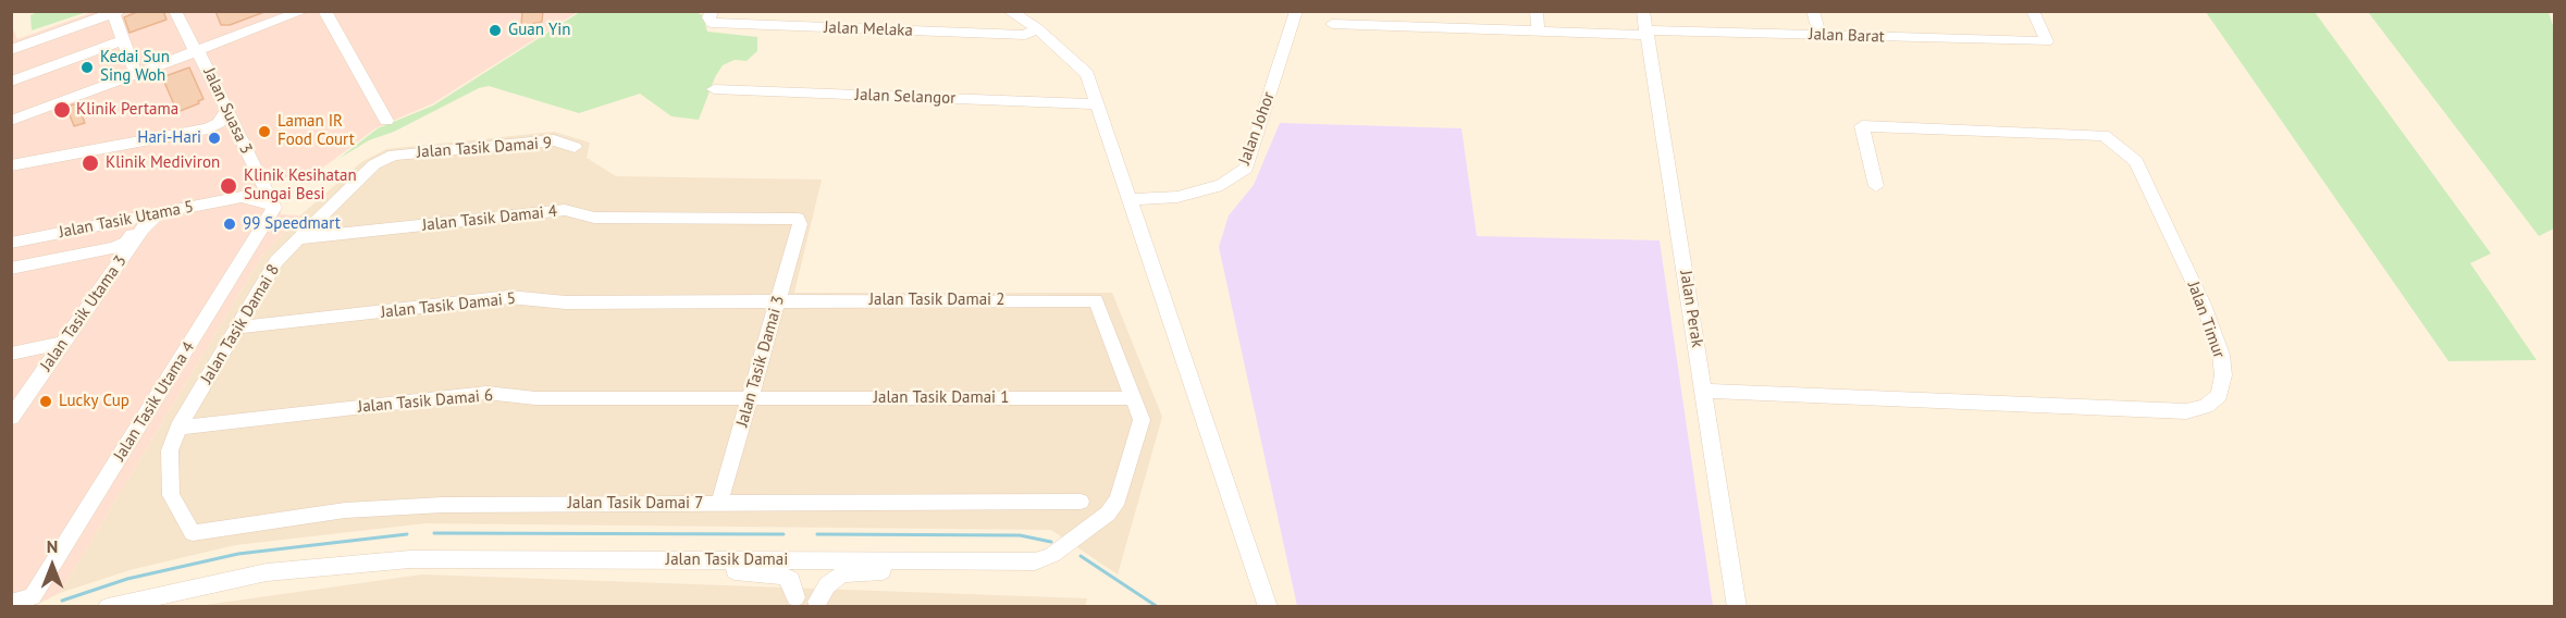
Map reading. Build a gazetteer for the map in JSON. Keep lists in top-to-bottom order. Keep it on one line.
{"streets":{"street":["Jalan Melaka","Jalan Barat","Jalan Selangor","Jalan Suasa 3","Jalan Johor","Jalan Tasik Damai 9","Jalan Tasik Damai 4","Jalan Tasik Utama 5","Jalan Tasik Damai 2","Jalan Tasik Damai 5","Jalan Perak","Jalan Tasik Utama 3","Jalan Timur","Jalan Tasik Damai 8","Jalan Tasik Damai 3","Jalan Tasik Damai 1","Jalan Tasik Utama 4","Jalan Tasik Damai 6","Jalan Tasik Damai 7","Jalan Tasik Damai"]},"crossings":[["Jalan Barat","Jalan Perak"],["Jalan Suasa 3","Jalan Tasik Utama 5"],["Jalan Suasa 3","Jalan Tasik Utama 4"],["Jalan Tasik Damai 9","Jalan Tasik Damai 8"],["Jalan Tasik Damai 4","Jalan Tasik Damai 8"],["Jalan Tasik Damai 4","Jalan Tasik Damai 3"],["Jalan Tasik Utama 5","Jalan Tasik Utama 3"],["Jalan Tasik Utama 5","Jalan Tasik Utama 4"],["Jalan Tasik Damai 2","Jalan Tasik Damai 5"],["Jalan Tasik Damai 2","Jalan Tasik Damai 3"],["Jalan Tasik Damai 2","Jalan Tasik Damai"],["Jalan Tasik Damai 5","Jalan Tasik Damai 8"],["Jalan Tasik Damai 5","Jalan Tasik Damai 3"],["Jalan Perak","Jalan Timur"],["Jalan Tasik Damai 8","Jalan Tasik Damai 6"],["Jalan Tasik Damai 8","Jalan Tasik Damai 7"],["Jalan Tasik Damai 3","Jalan Tasik Damai 1"],["Jalan Tasik Damai 3","Jalan Tasik Damai 6"],["Jalan Tasik Damai 3","Jalan Tasik Damai 7"],["Jalan Tasik Damai 1","Jalan Tasik Damai 6"],["Jalan Tasik Damai 1","Jalan Tasik Damai"]],"places":["Guan Yin","Kedai Sun Sing Woh","Klinik Pertama","Laman IR Food Court","Hari-Hari","Klinik Mediviron","Klinik Kesihatan Sungai Besi","99 Speedmart","Lucky Cup"],"north":"top"}
